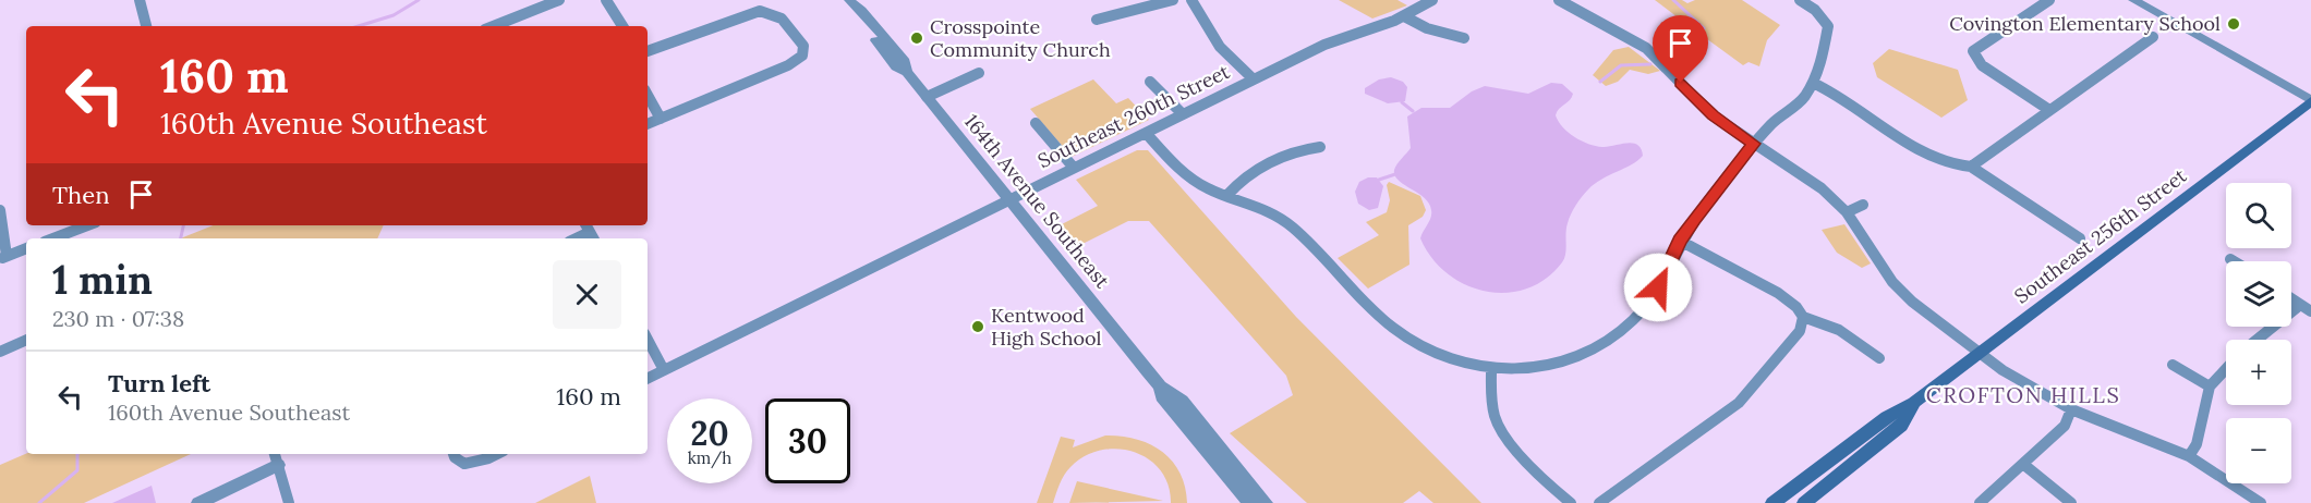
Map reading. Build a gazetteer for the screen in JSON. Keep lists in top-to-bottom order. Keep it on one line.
{"streets":{"main road":["Southeast 256th Street"],"street":["Southeast 260th Street","164th Avenue Southeast"]},"crossings":[["Southeast 260th Street","164th Avenue Southeast"]],"districts":["CROFTON HILLS"],"places":["Covington Elementary School","Crosspointe Community Church","Kentwood High School"],"page":{"turn":["160 m","160th Avenue Southeast"],"then":"Then","map_buttons":["+","−"],"heading":["1 min","230 m · 07:38"],"list":[{"name":"Turn left","note":"160th Avenue Southeast","value":"160 m"}],"speed":"20 km/h","limit":"30"}}
